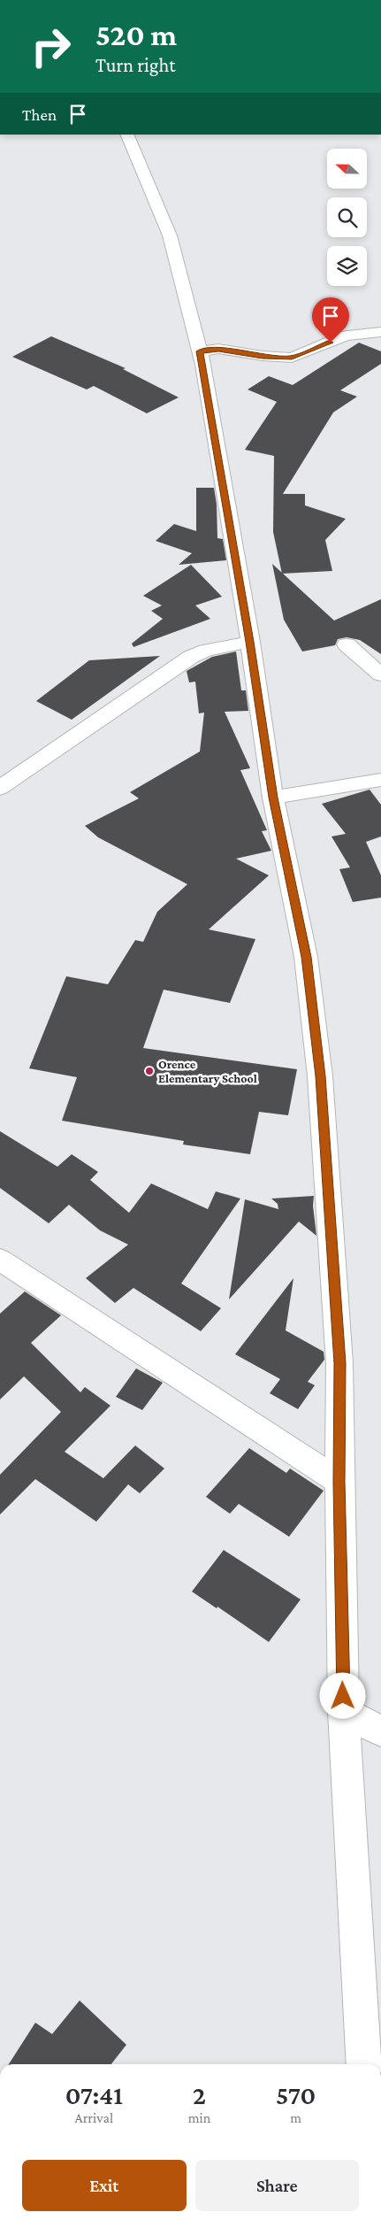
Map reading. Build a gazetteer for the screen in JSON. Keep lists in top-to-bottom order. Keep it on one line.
{"places":["Orence Elementary School"],"north":"left","page":{"turn":["520 m","Turn right"],"then":"Then","eta":["07:41","Arrival","2","min","570","m"],"buttons":["Exit","Share"]}}
